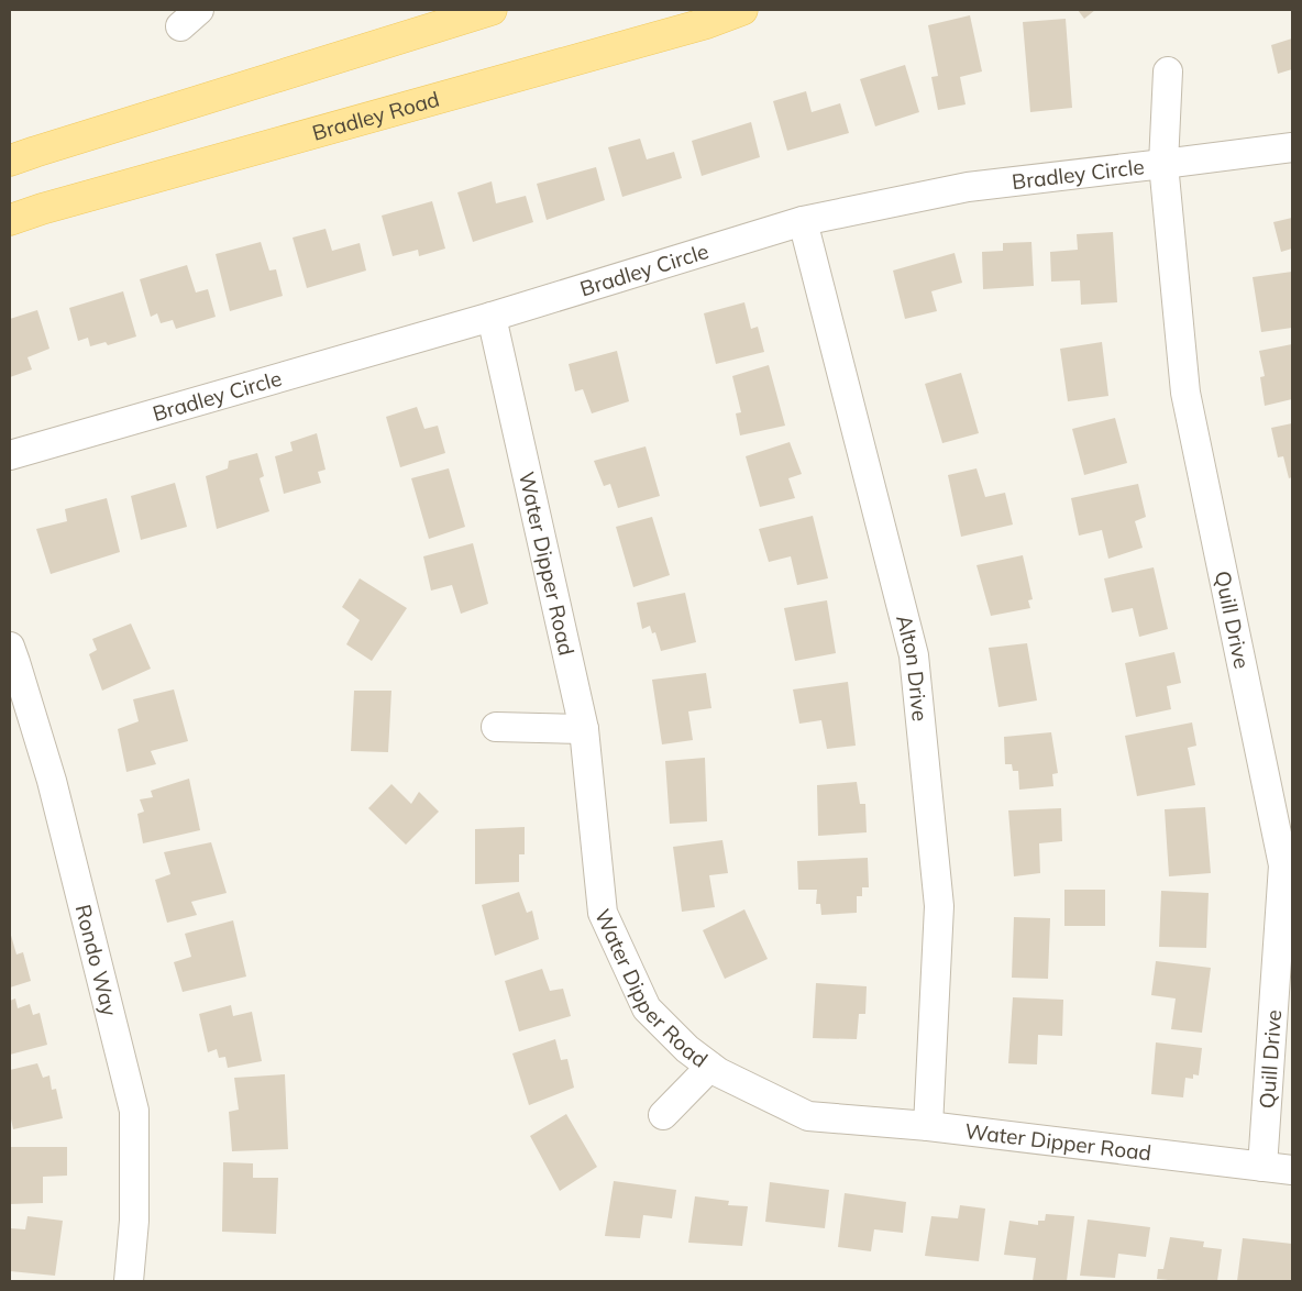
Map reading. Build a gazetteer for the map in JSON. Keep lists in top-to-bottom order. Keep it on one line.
{"streets":{"main road":["Bradley Road"],"street":["Bradley Circle","Water Dipper Road","Quill Drive","Alton Drive","Rondo Way"]},"crossings":[["Bradley Circle","Water Dipper Road"],["Bradley Circle","Quill Drive"],["Bradley Circle","Alton Drive"],["Water Dipper Road","Quill Drive"],["Water Dipper Road","Alton Drive"]]}
